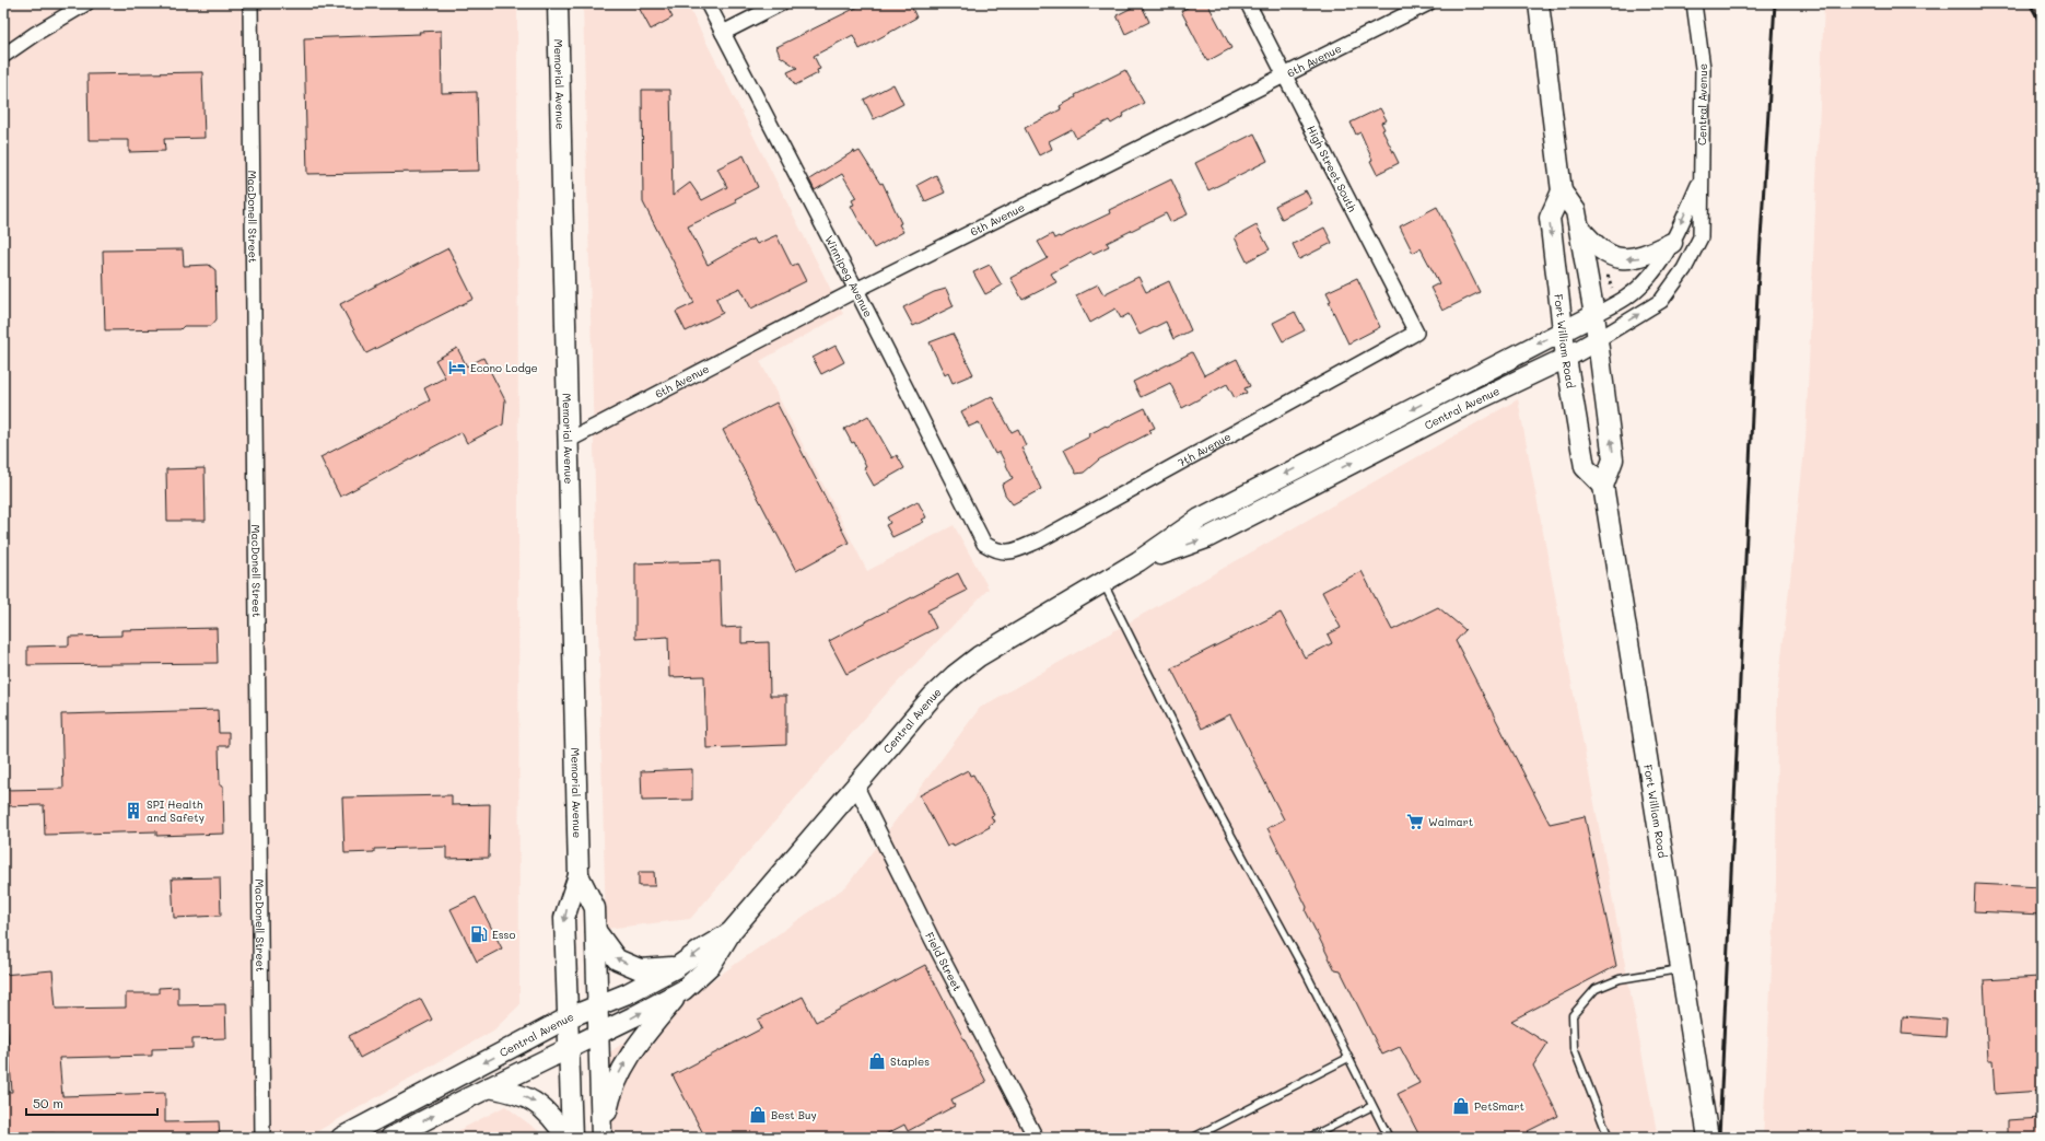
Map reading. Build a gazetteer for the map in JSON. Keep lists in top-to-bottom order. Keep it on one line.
{"streets":{"main road":["Memorial Avenue","Central Avenue","Fort William Road"],"street":["6th Avenue","High Street South","MacDonell Street","Winnipeg Avenue","7th Avenue","Field Street"]},"crossings":[["6th Avenue","Memorial Avenue"],["6th Avenue","High Street South"],["6th Avenue","Winnipeg Avenue"],["Memorial Avenue","Central Avenue"],["Central Avenue","Fort William Road"],["Central Avenue","Field Street"],["High Street South","7th Avenue"],["Winnipeg Avenue","7th Avenue"]],"places":{"hotel":["Econo Lodge"],"building":["SPI Health and Safety"],"supermarket":["Walmart"],"fuel station":["Esso"],"shop":["Staples","PetSmart","Best Buy"]},"scale_bar":"50 m"}
